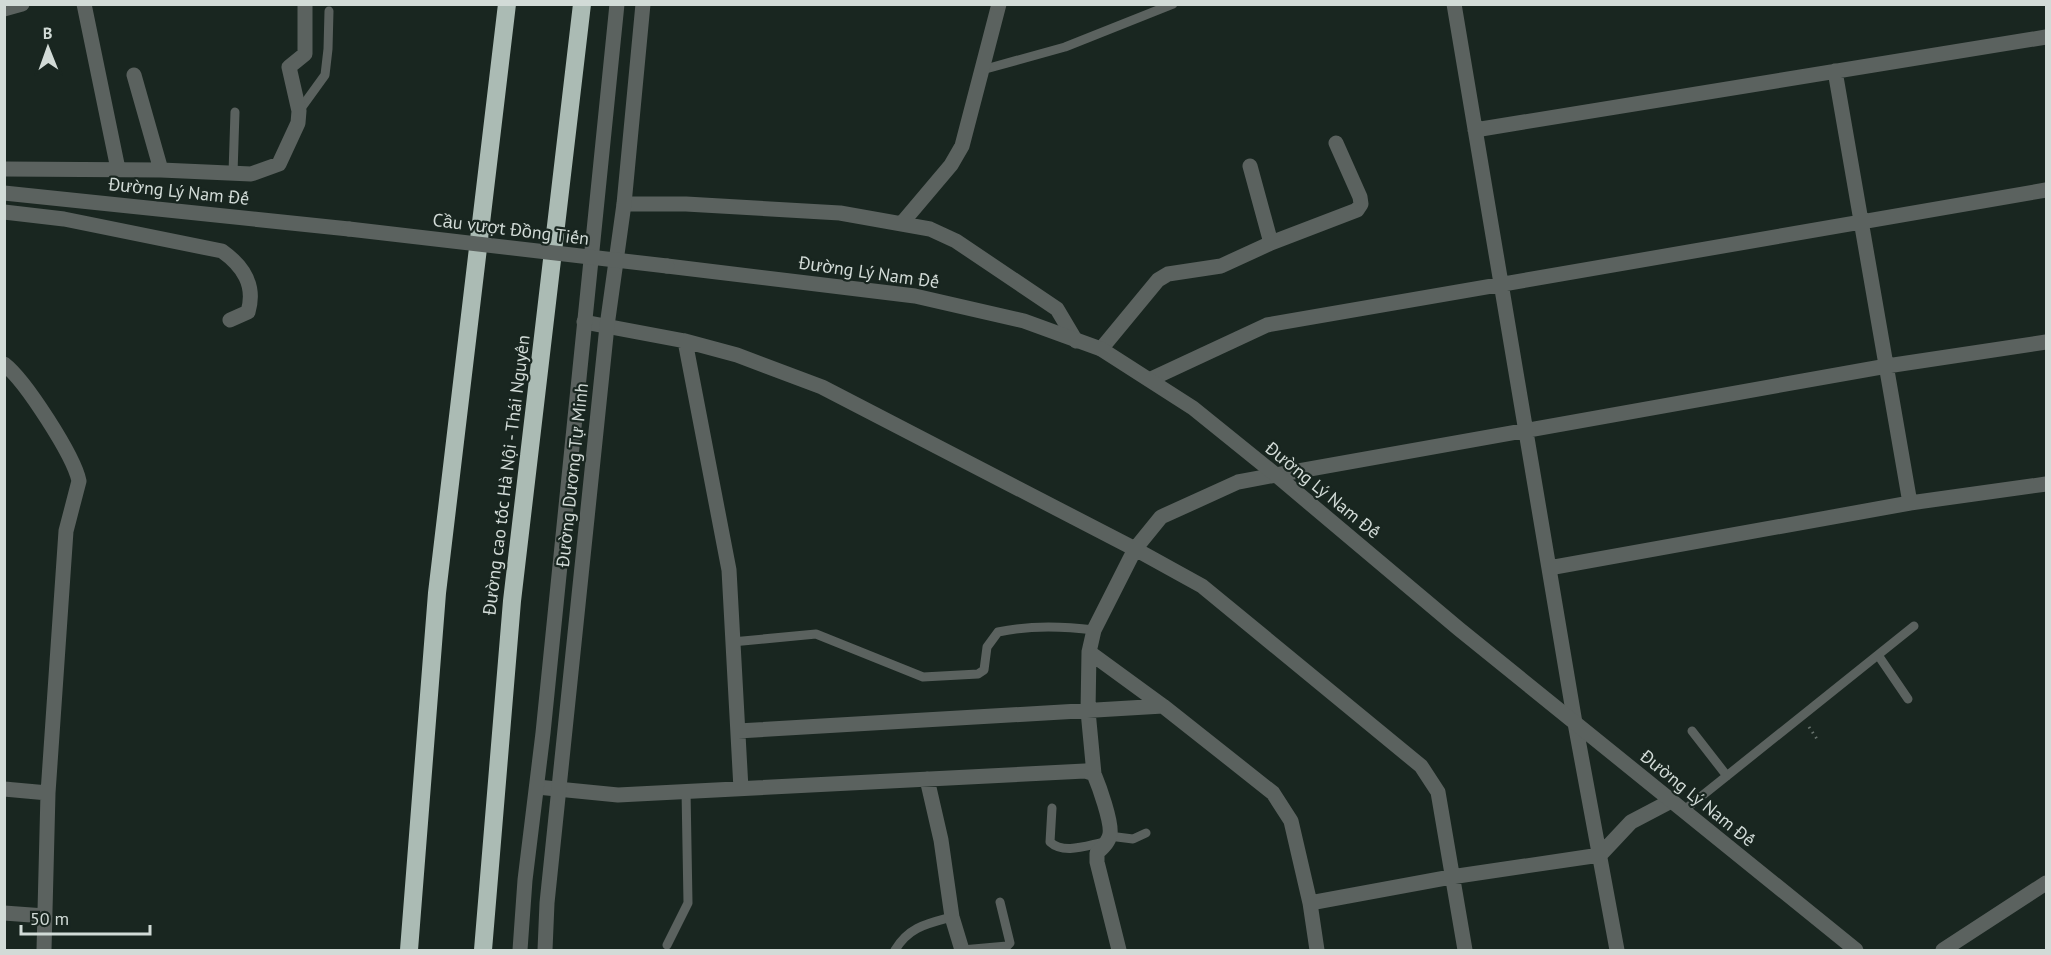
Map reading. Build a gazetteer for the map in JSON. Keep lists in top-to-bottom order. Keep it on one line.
{"streets":{"highway":["Đường cao tốc Hà Nội - Thái Nguyên"],"street":["Đường Lý Nam Đế","Cầu vượt Đồng Tiến","Đường Dương Tự Minh"]},"crossings":[["Đường Lý Nam Đế","Cầu vượt Đồng Tiến"]],"scale_bar":"50 m","north":"top"}
